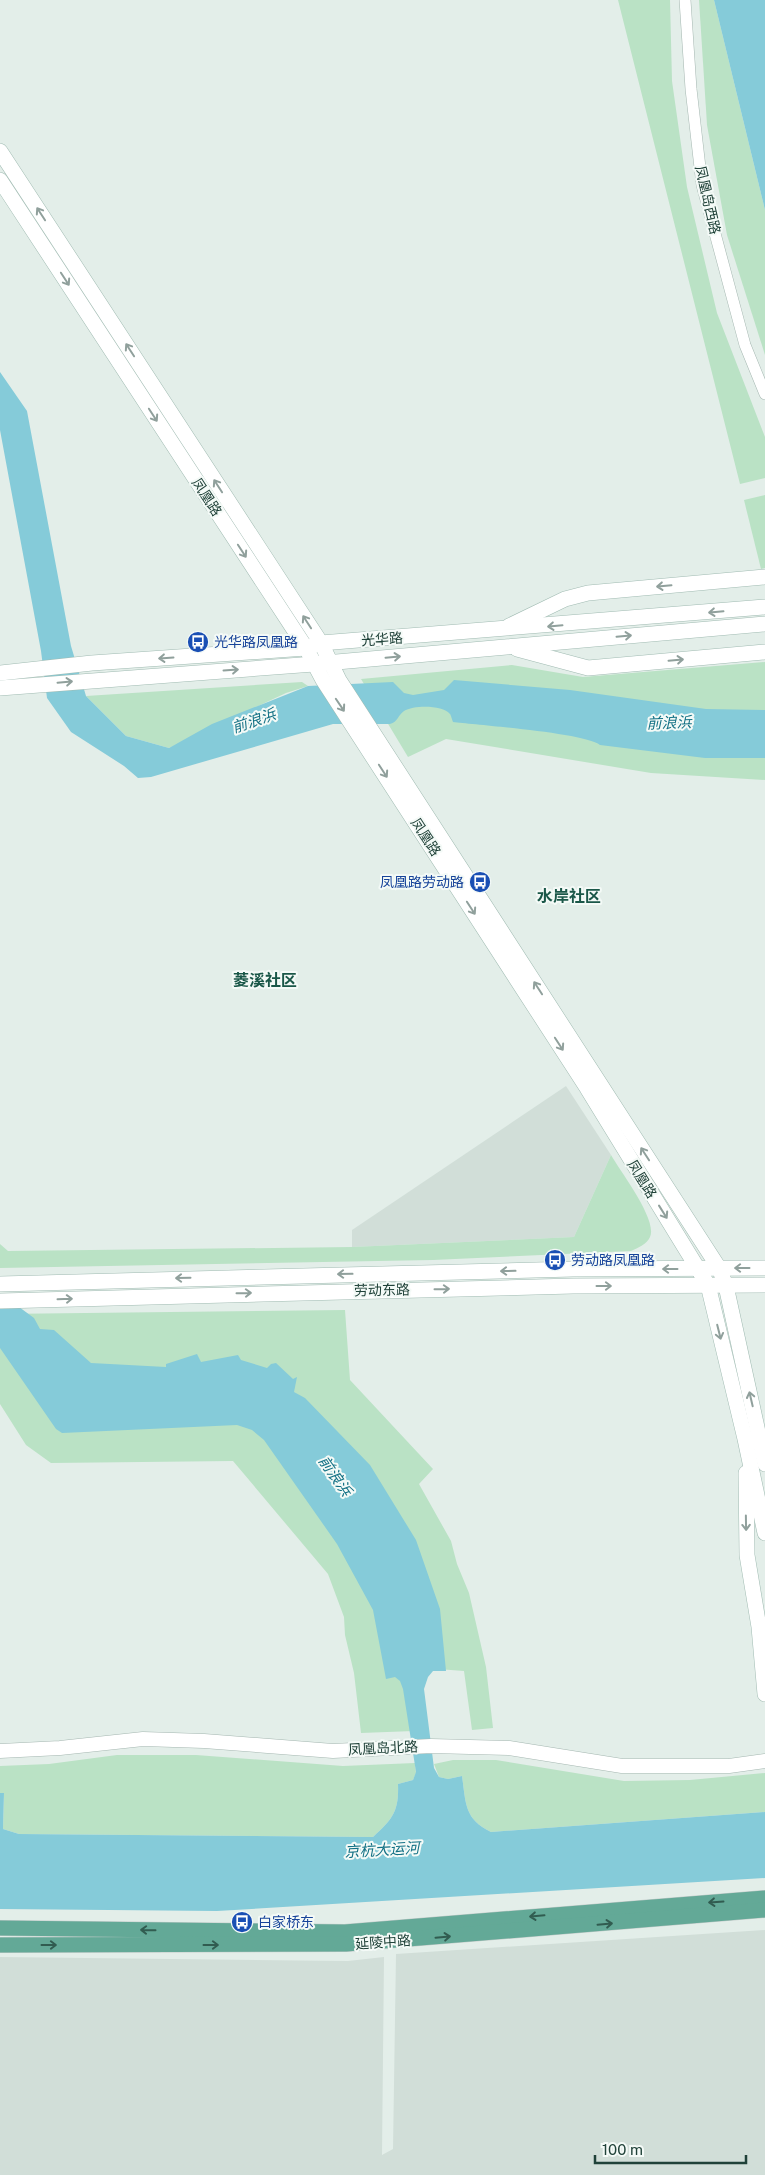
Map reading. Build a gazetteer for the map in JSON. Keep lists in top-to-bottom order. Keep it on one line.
{"streets":{"main road":["凤凰路","光华路","劳动东路","延陵中路"],"street":["凤凰岛西路","凤凰岛北路"]},"crossings":[["凤凰路","光华路"],["凤凰路","劳动东路"]],"districts":["水岸社区","菱溪社区"],"water":["前浪浜","京杭大运河"],"places":{"bus stop":["光华路凤凰路","凤凰路劳动路","劳动路凤凰路","白家桥东"]},"scale_bar":"100 m"}
